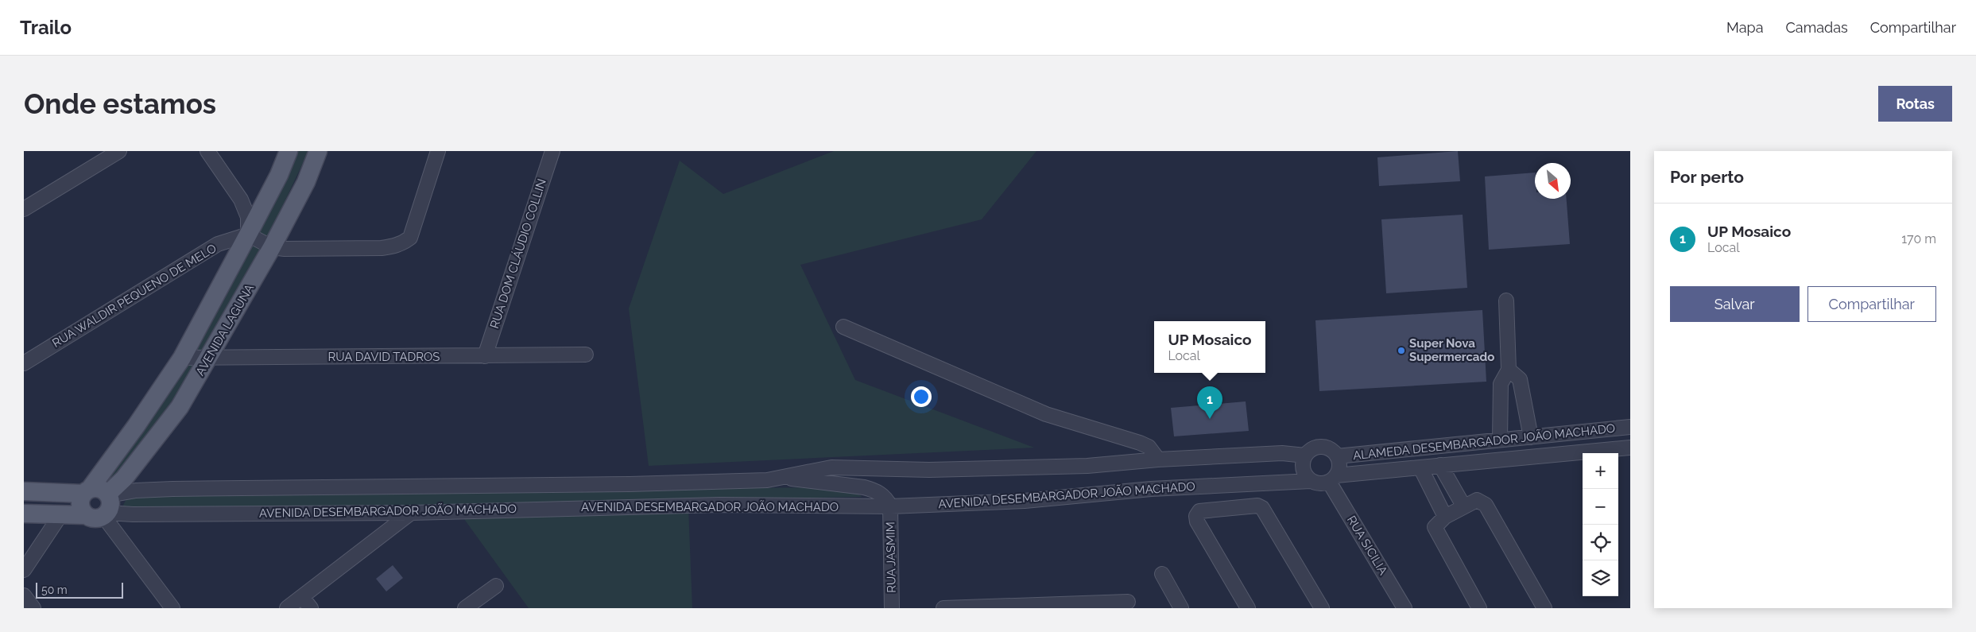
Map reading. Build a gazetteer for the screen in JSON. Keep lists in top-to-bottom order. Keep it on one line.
{"streets":{"main road":["AVENIDA LAGUNA","AVENIDA DESEMBARGADOR JOÃO MACHADO"],"street":["RUA DOM CLÁUDIO COLLIN","RUA WALDIR PEQUENO DE MELO","RUA DAVID TADROS","ALAMEDA DESEMBARGADOR JOÃO MACHADO","RUA SICILIA","RUA JASMIM"]},"crossings":[["RUA DOM CLÁUDIO COLLIN","RUA DAVID TADROS"],["RUA WALDIR PEQUENO DE MELO","AVENIDA LAGUNA"],["AVENIDA LAGUNA","RUA DAVID TADROS"],["AVENIDA LAGUNA","AVENIDA DESEMBARGADOR JOÃO MACHADO"],["ALAMEDA DESEMBARGADOR JOÃO MACHADO","AVENIDA DESEMBARGADOR JOÃO MACHADO"],["ALAMEDA DESEMBARGADOR JOÃO MACHADO","RUA SICILIA"],["AVENIDA DESEMBARGADOR JOÃO MACHADO","RUA SICILIA"],["AVENIDA DESEMBARGADOR JOÃO MACHADO","RUA JASMIM"]],"places":["Super Nova Supermercado"],"scale_bar":"50 m","north":"bottom right","page":{"header":"Trailo","nav":["Mapa","Camadas","Compartilhar"],"buttons":["Rotas",["Salvar","Compartilhar"]],"title":"Onde estamos","heading":"Por perto","list":[{"mark":"1","name":"UP Mosaico","note":"Local","value":"170 m"}],"popup":["UP Mosaico","Local"],"pins":"1","map_buttons":["+","−"],"scale":"50 m"}}
